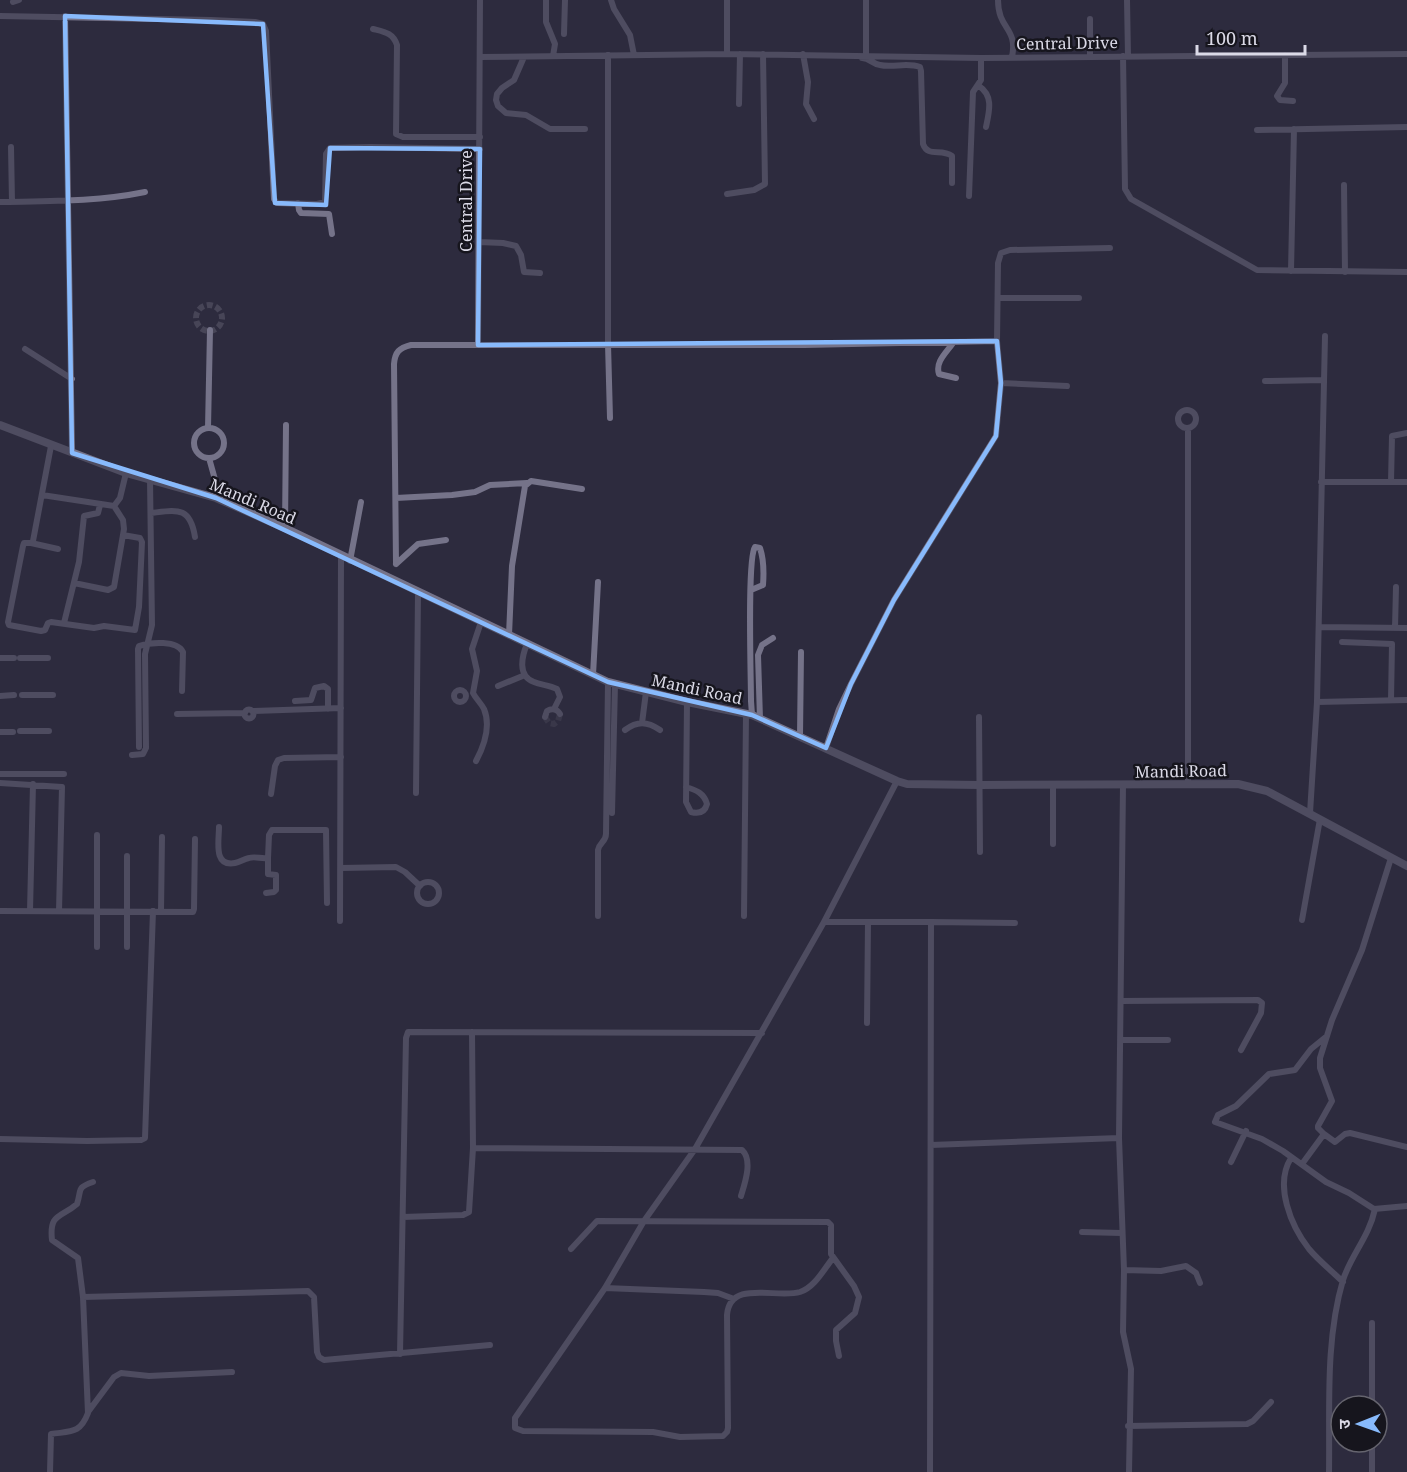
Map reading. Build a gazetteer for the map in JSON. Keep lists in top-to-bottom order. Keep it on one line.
{"streets":{"street":["Central Drive","Mandi Road"]},"scale_bar":"100 m","north":"left"}
